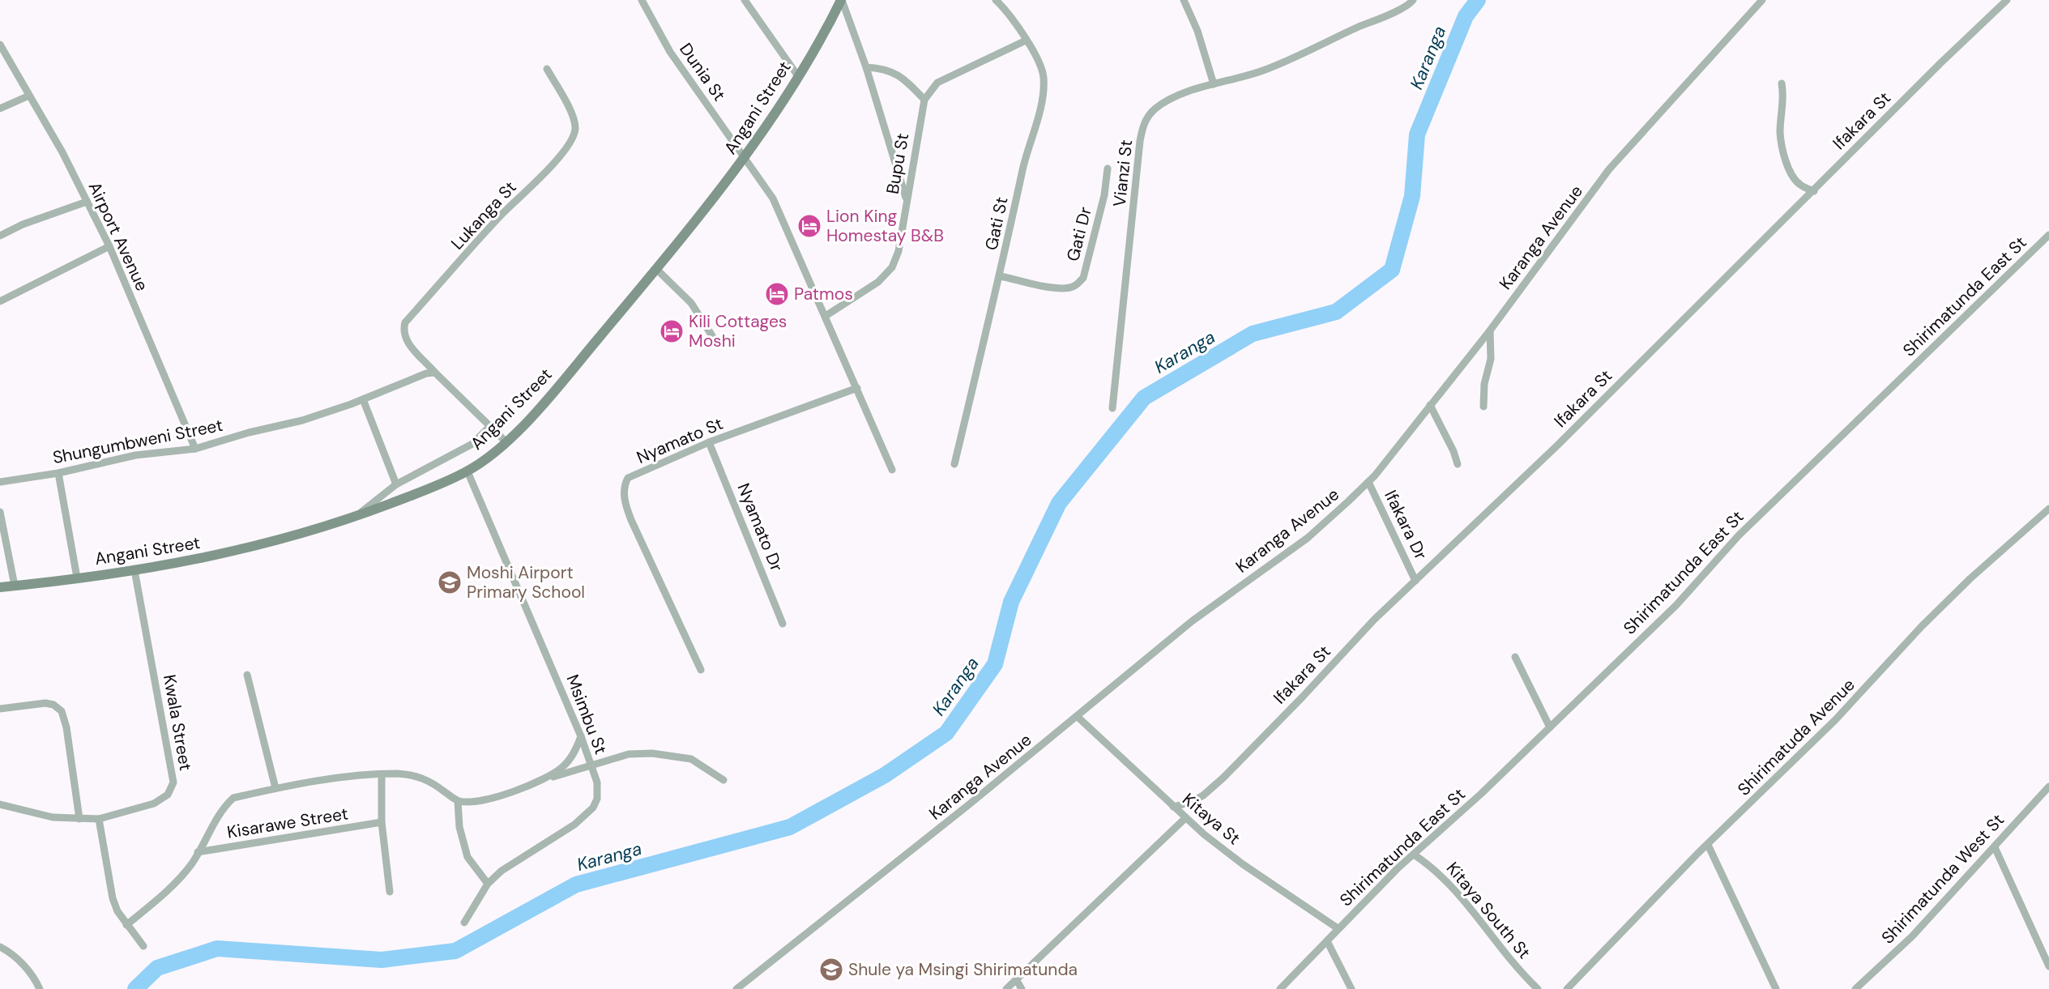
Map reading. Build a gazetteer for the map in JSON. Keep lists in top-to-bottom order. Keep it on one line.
{"streets":{"street":["Dunia St","Angani Street","Ifakara St","Bupu St","Vianzi St","Lukanga St","Gati St","Gati Dr","Airport Avenue","Karanga Avenue","Shirimatunda East St","Nyamato St","Shungumbweni Street","Ifakara Dr","Nyamato Dr","Msimbu St","Kwala Street","Shirimatuda Avenue","Kitaya St","Kisarawe Street","Shirimatunda West St","Kitaya South St"]},"crossings":[["Dunia St","Angani Street"],["Angani Street","Msimbu St"],["Angani Street","Kwala Street"],["Ifakara St","Ifakara Dr"],["Ifakara St","Kitaya St"],["Bupu St","Gati St"],["Lukanga St","Shungumbweni Street"],["Gati St","Gati Dr"],["Airport Avenue","Shungumbweni Street"],["Karanga Avenue","Ifakara Dr"],["Karanga Avenue","Kitaya St"],["Shirimatunda East St","Kitaya St"],["Shirimatunda East St","Kitaya South St"],["Nyamato St","Nyamato Dr"]],"water":["Karanga"],"places":{"hotel":["Lion King Homestay B&B","Patmos","Kili Cottages Moshi"],"school or university":["Moshi Airport Primary School","Shule ya Msingi Shirimatunda"]}}
